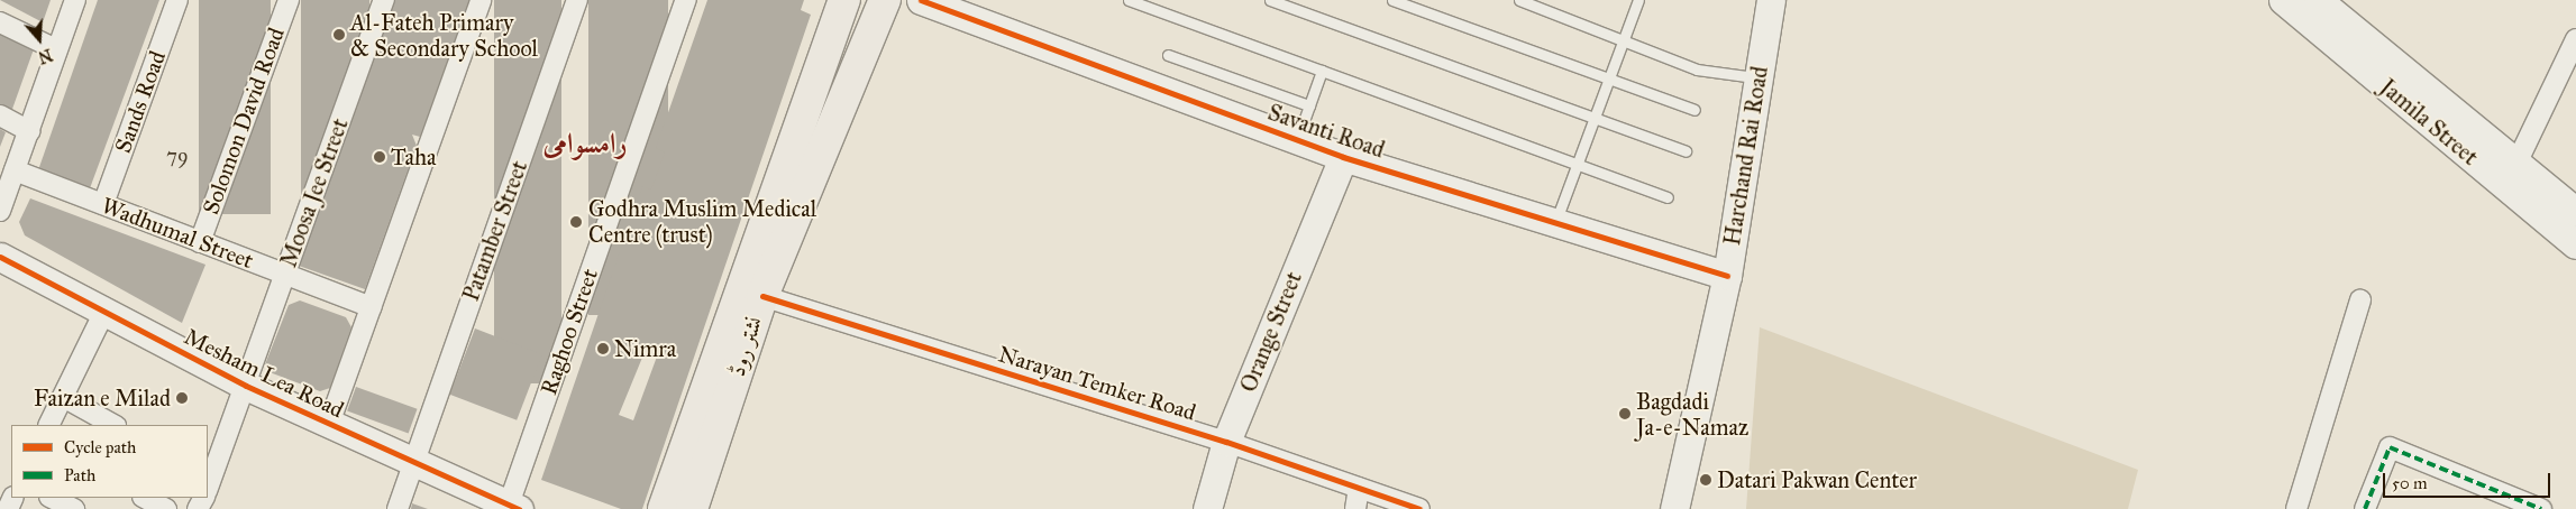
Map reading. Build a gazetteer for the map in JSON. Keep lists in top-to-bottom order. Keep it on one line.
{"streets":{"main road":["نشتر روڈ"],"street":["Sands Road","Solomon David Road","Jamila Street","Savanti Road","Harchand Rai Road","Moosa Jee Street","Patamber Street","Wadhumal Street","Raghoo Street","Orange Street","Mesham Lea Road","Narayan Temker Road"]},"crossings":[["Sands Road","Wadhumal Street"],["Solomon David Road","Wadhumal Street"],["Savanti Road","Harchand Rai Road"],["Savanti Road","Orange Street"],["Moosa Jee Street","Wadhumal Street"],["Moosa Jee Street","Mesham Lea Road"],["Patamber Street","Mesham Lea Road"],["Raghoo Street","Mesham Lea Road"],["Orange Street","Narayan Temker Road"],["نشتر روڈ","Narayan Temker Road"]],"districts":["رامسوامی"],"places":["Al-Fateh Primary & Secondary School","Taha","Godhra Muslim Medical Centre (trust)","Nimra","Faizan e Milad","Bagdadi Ja-e-Namaz","Datari Pakwan Center"],"house_numbers":["79"],"legend":["Cycle path","Path"],"scale_bar":"50 m","north":"bottom"}
